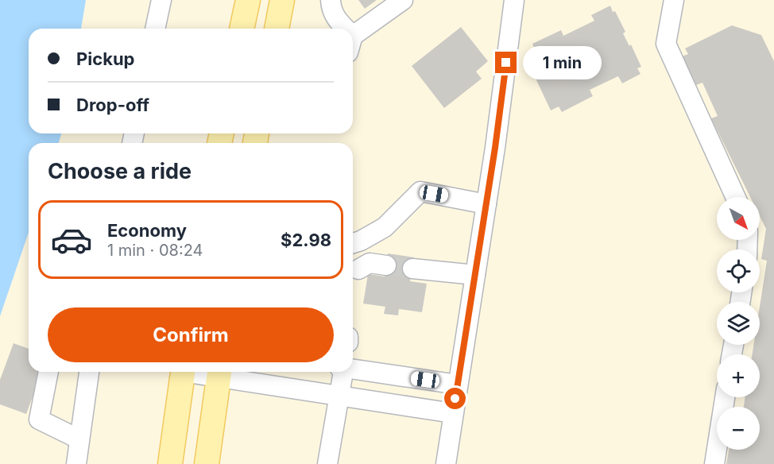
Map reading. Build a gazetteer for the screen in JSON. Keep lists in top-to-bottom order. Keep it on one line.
{"north":"bottom right","page":{"banner":["Pickup","Drop-off"],"bubble":"1 min","heading":"Choose a ride","map_buttons":["+","−"],"list":[{"name":"Economy","note":"1 min · 08:24","value":"$2.98"}],"buttons":"Confirm"}}
